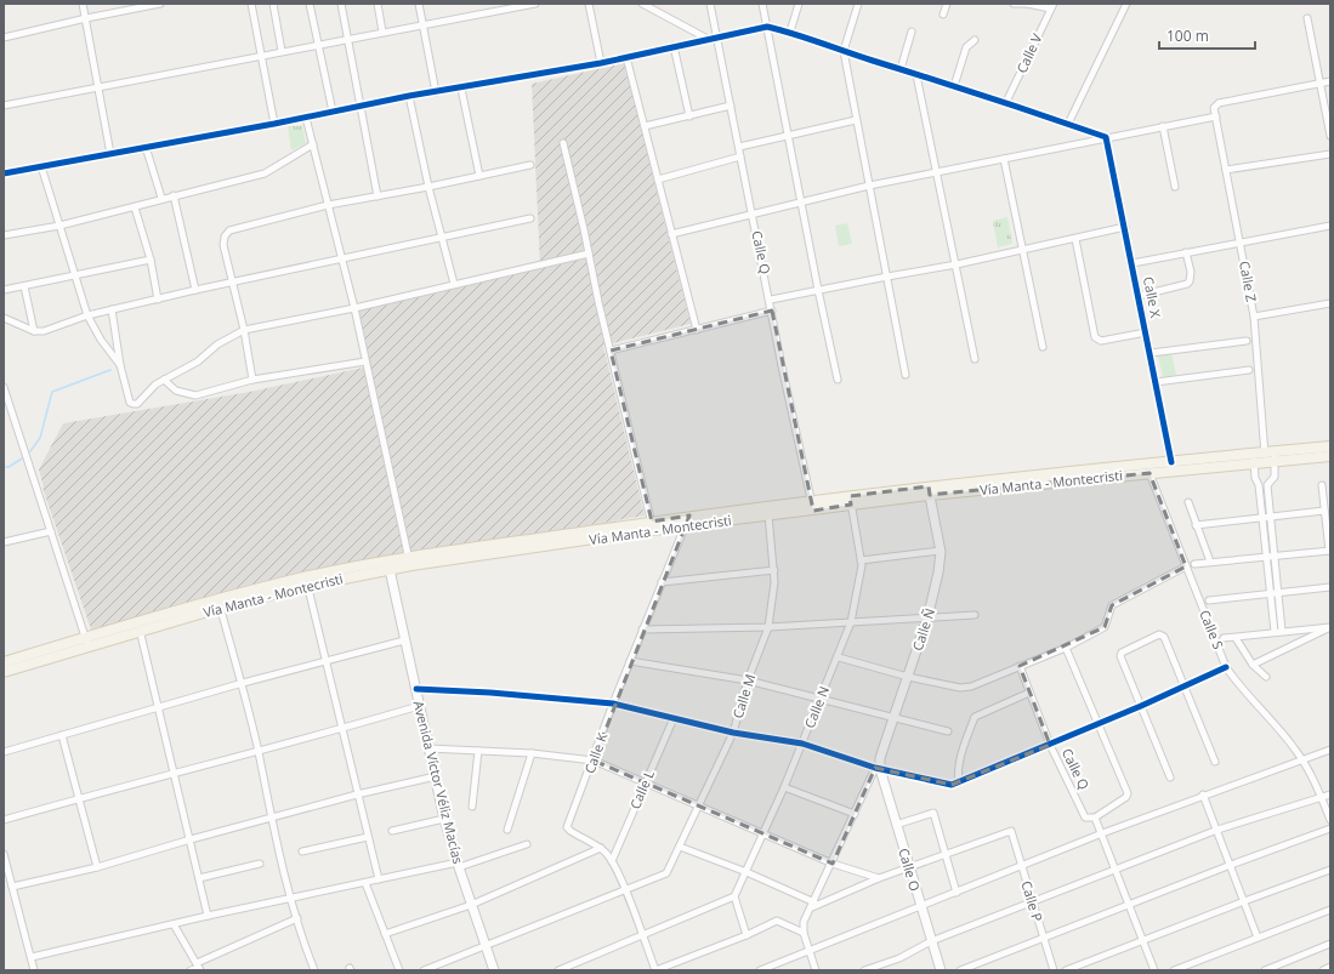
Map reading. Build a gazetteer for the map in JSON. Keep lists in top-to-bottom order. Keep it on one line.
{"streets":{"main road":["Vía Manta - Montecristi"],"street":["Calle V","Calle Q","Calle Z","Calle X","Calle Ñ","Calle S","Calle M","Calle N","Calle K","Avenida Víctor Véliz Macías","Calle L","Calle O","Calle P"]},"crossings":[["Calle Q","Vía Manta - Montecristi"],["Calle Z","Vía Manta - Montecristi"],["Calle X","Vía Manta - Montecristi"],["Vía Manta - Montecristi","Calle Ñ"],["Vía Manta - Montecristi","Calle S"],["Vía Manta - Montecristi","Calle M"],["Vía Manta - Montecristi","Calle N"],["Vía Manta - Montecristi","Calle K"],["Vía Manta - Montecristi","Avenida Víctor Véliz Macías"],["Calle Ñ","Calle O"],["Calle M","Calle K"],["Calle K","Calle L"]],"scale_bar":"100 m"}
